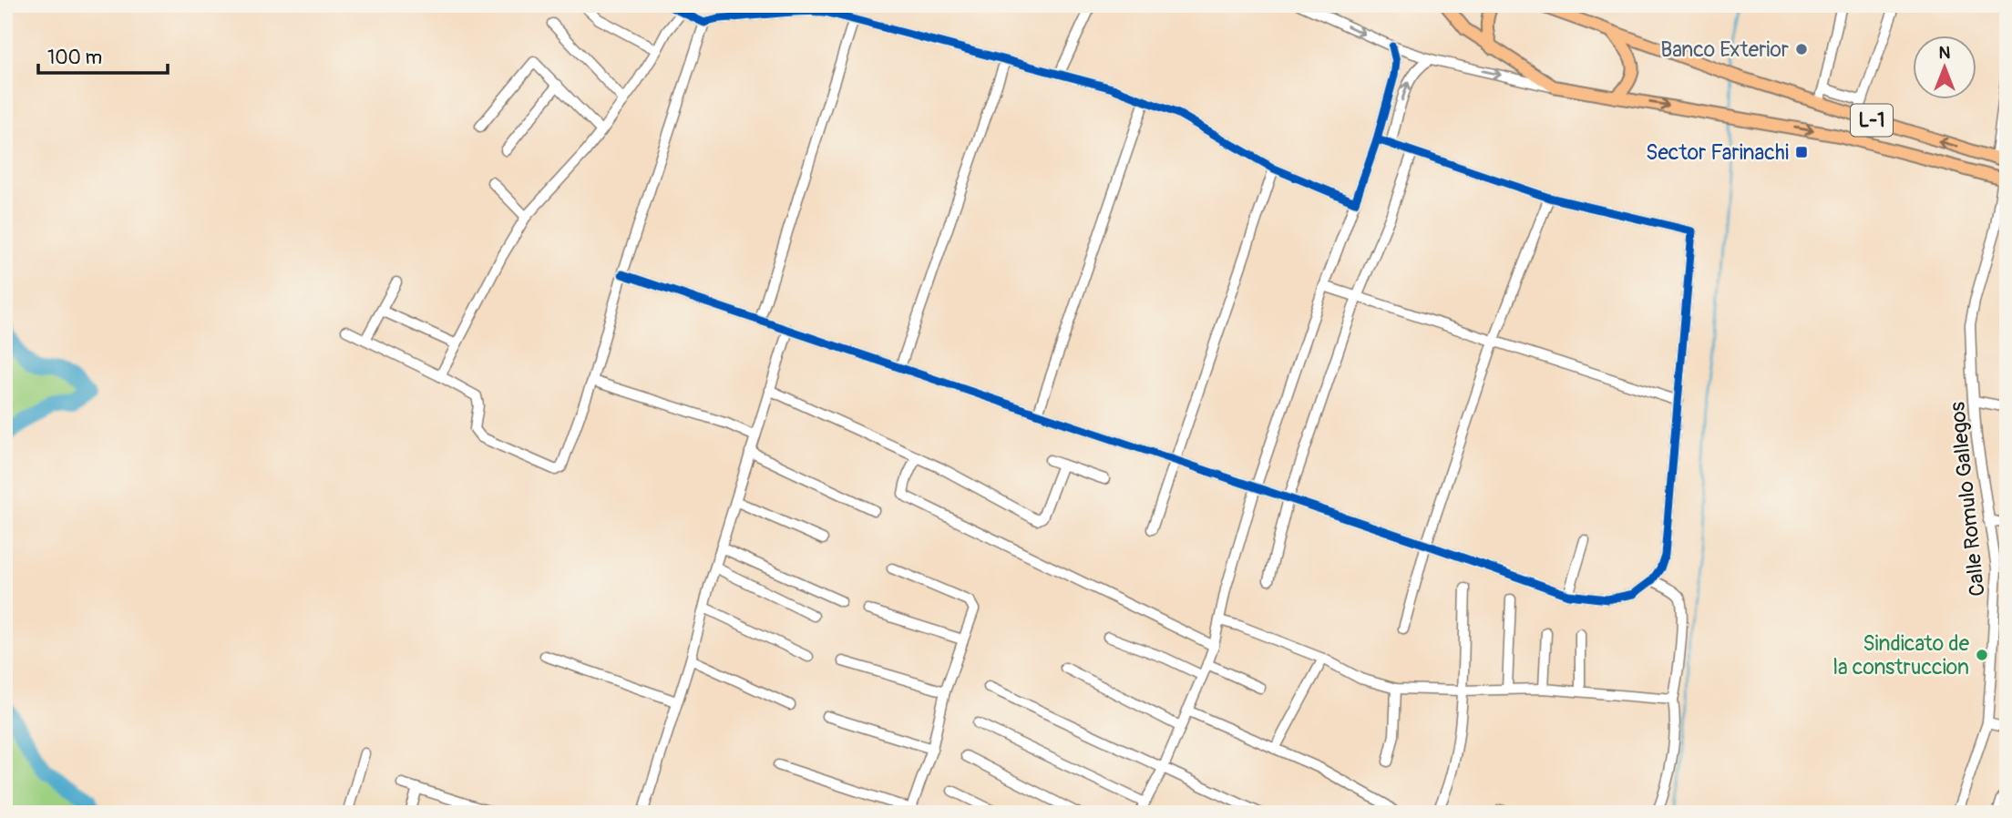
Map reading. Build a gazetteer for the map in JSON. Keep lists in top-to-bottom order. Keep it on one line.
{"streets":{"main road":["L-1"],"street":["Calle Romulo Gallegos"]},"crossings":[["L-1","Calle Romulo Gallegos"]],"places":{"other":["Banco Exterior","Sindicato de la construccion"],"transit":["Sector Farinachi"]},"scale_bar":"100 m","north":"top"}
